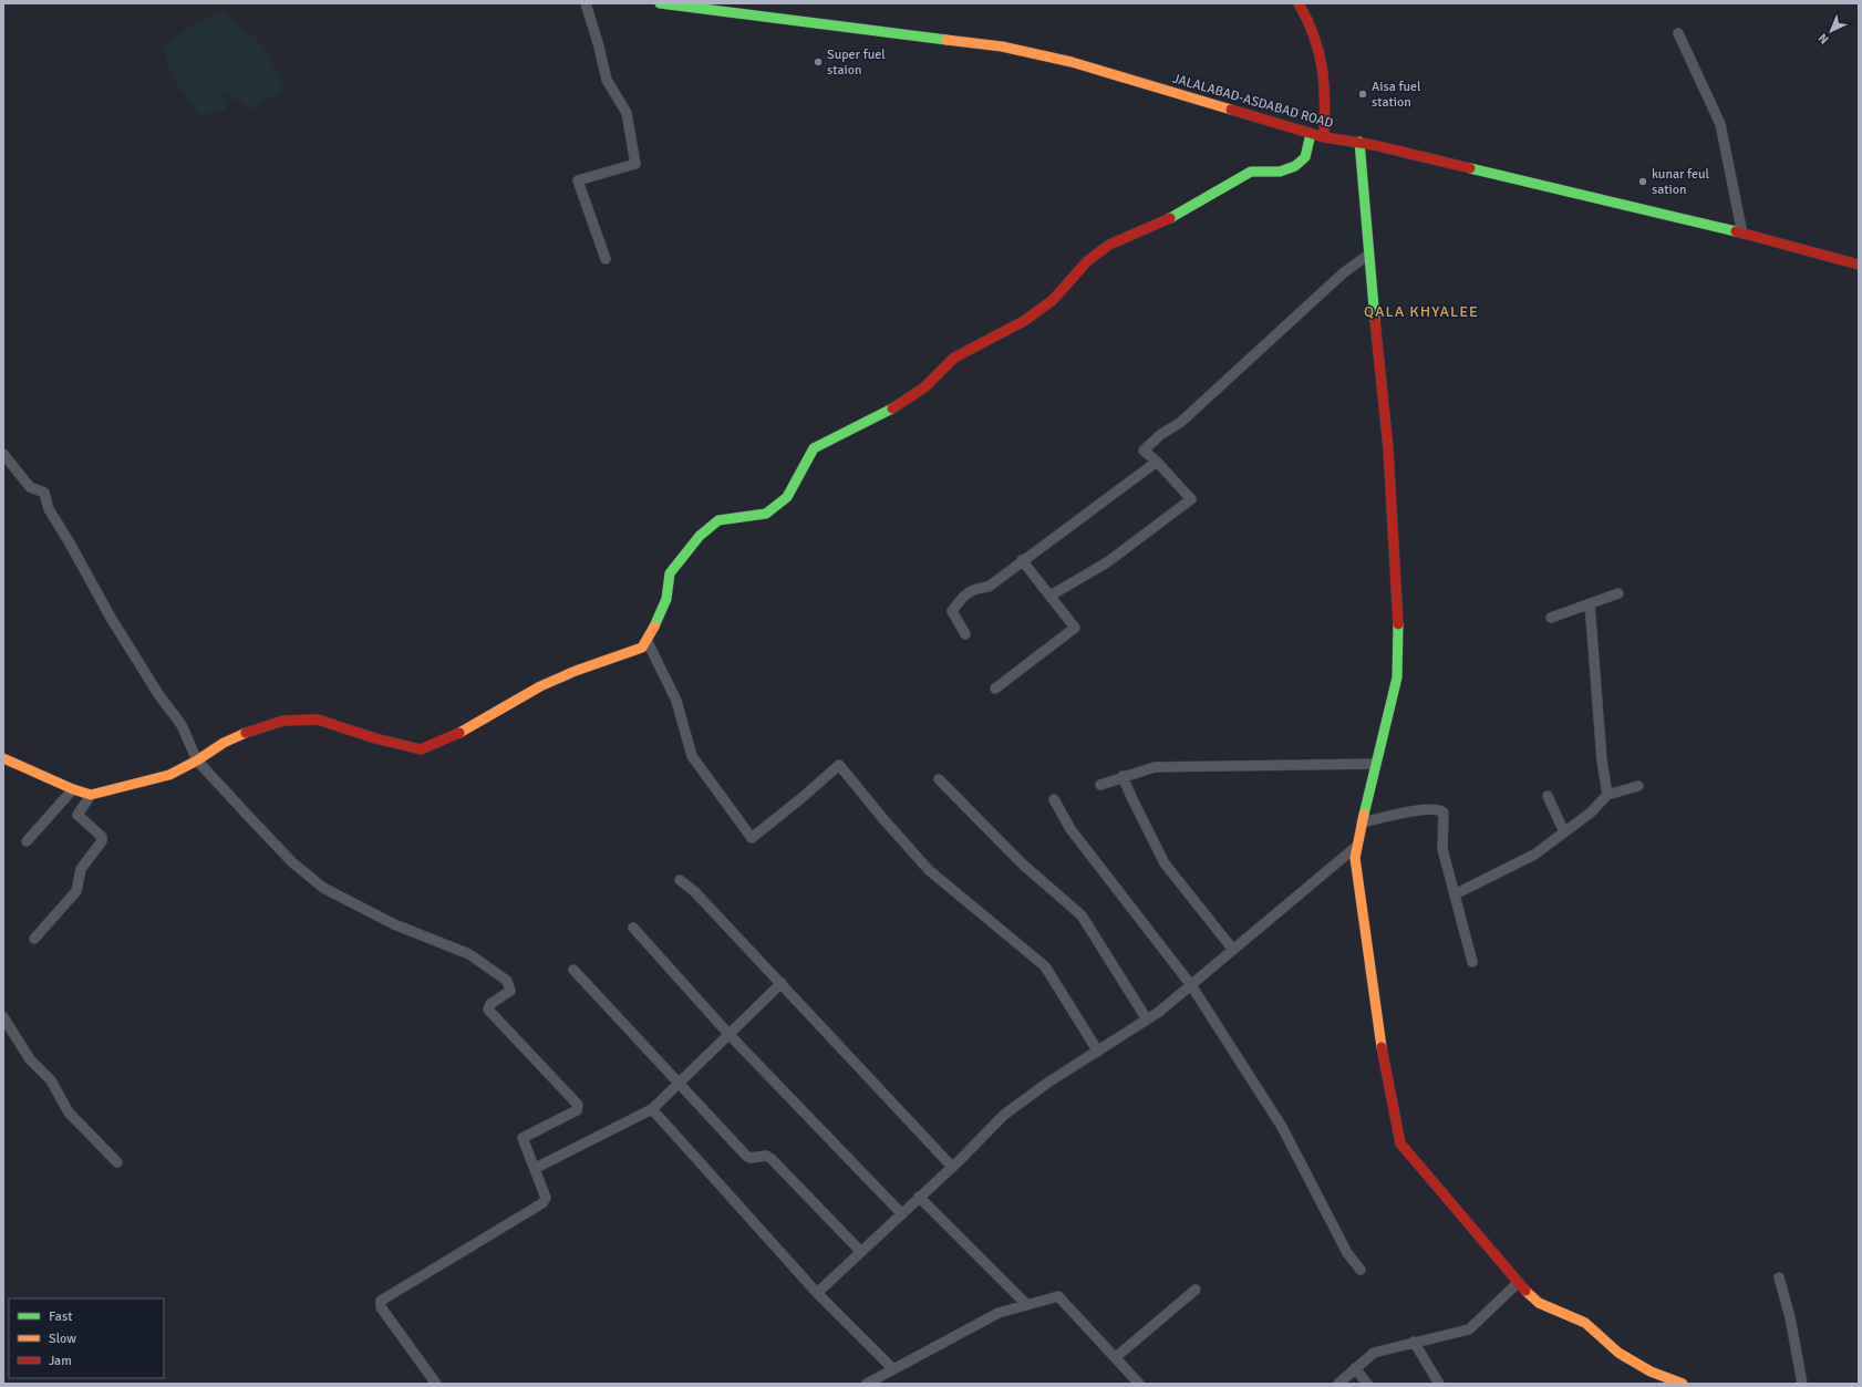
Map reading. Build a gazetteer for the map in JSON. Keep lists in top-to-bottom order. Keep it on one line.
{"streets":{"street":["JALALABAD-ASDABAD ROAD"]},"districts":["QALA KHYALEE"],"places":["Super fuel staion","Aisa fuel station","kunar feul sation"],"legend":["Fast","Slow","Jam"],"north":"bottom left"}
